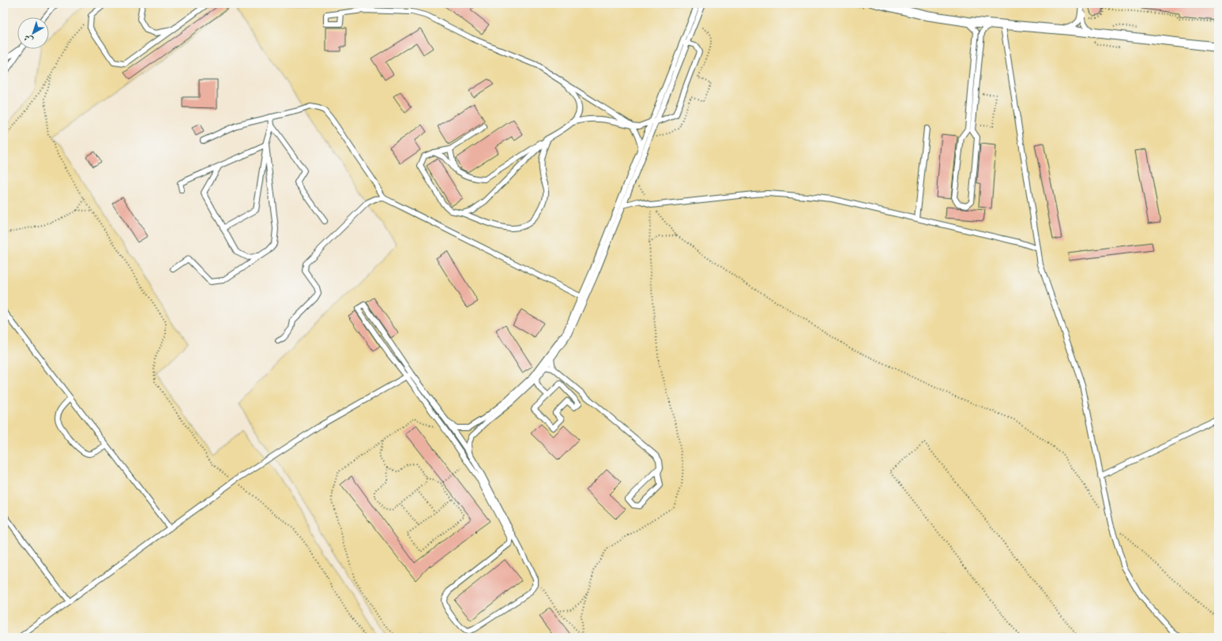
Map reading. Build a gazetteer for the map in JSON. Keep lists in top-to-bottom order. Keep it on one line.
{"north":"bottom left"}
